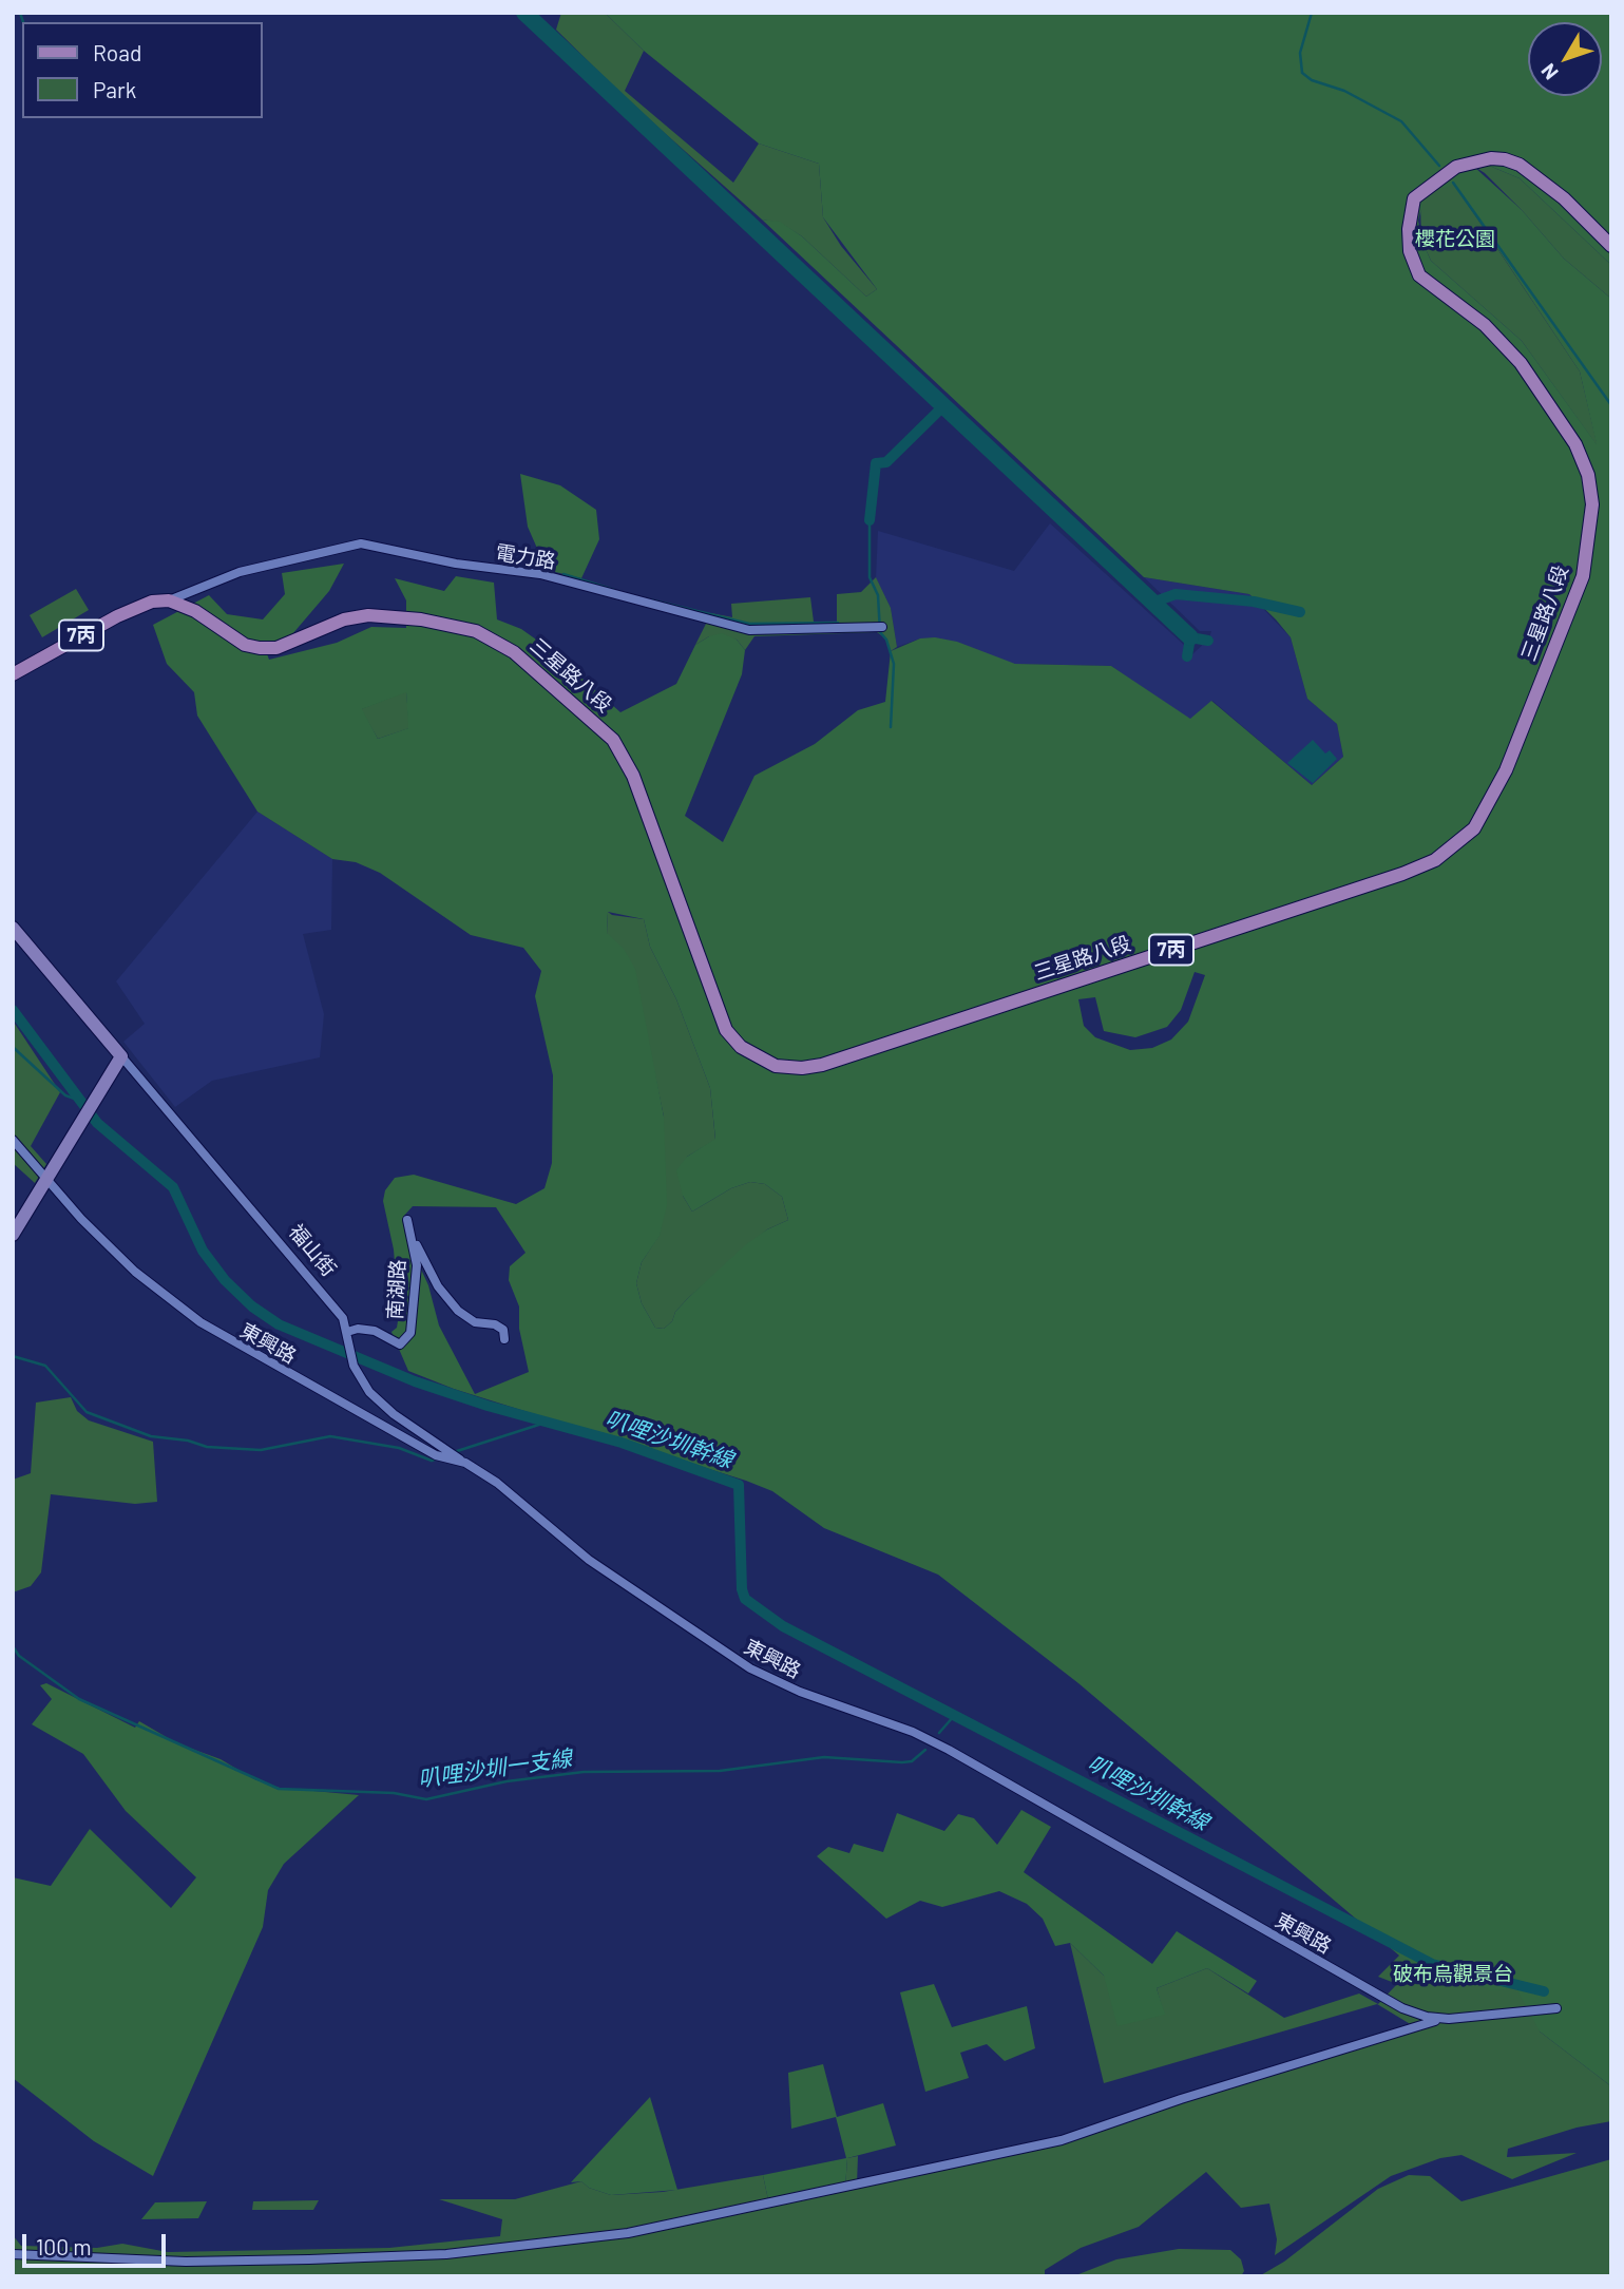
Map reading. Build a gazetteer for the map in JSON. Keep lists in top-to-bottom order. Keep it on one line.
{"streets":{"main road":["三星路八段","7丙"],"street":["電力路","福山街","南湖路","東興路"]},"crossings":[["電力路","三星路八段"],["電力路","7丙"],["三星路八段","7丙"],["福山街","南湖路"],["福山街","東興路"]],"water":["叭哩沙圳幹線","叭哩沙圳一支線"],"parks":["櫻花公園","破布烏觀景台"],"legend":["Road","Park"],"scale_bar":"100 m","north":"bottom left"}
